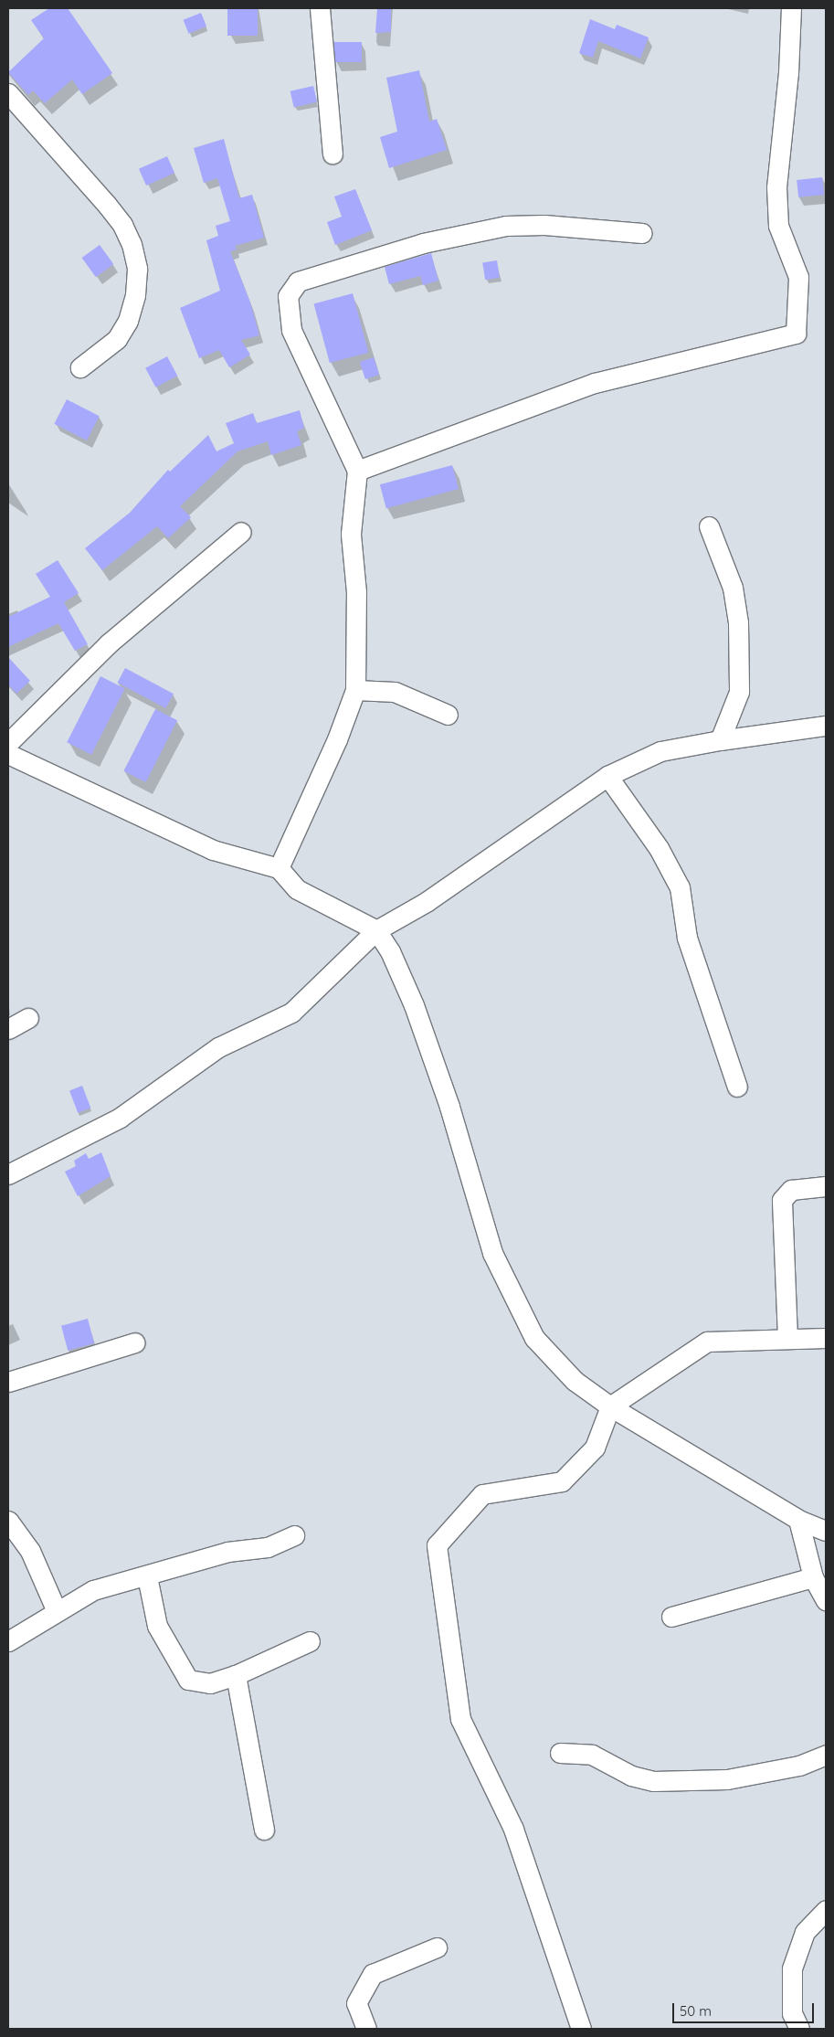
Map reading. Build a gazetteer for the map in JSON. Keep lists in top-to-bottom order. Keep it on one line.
{"scale_bar":"50 m"}
